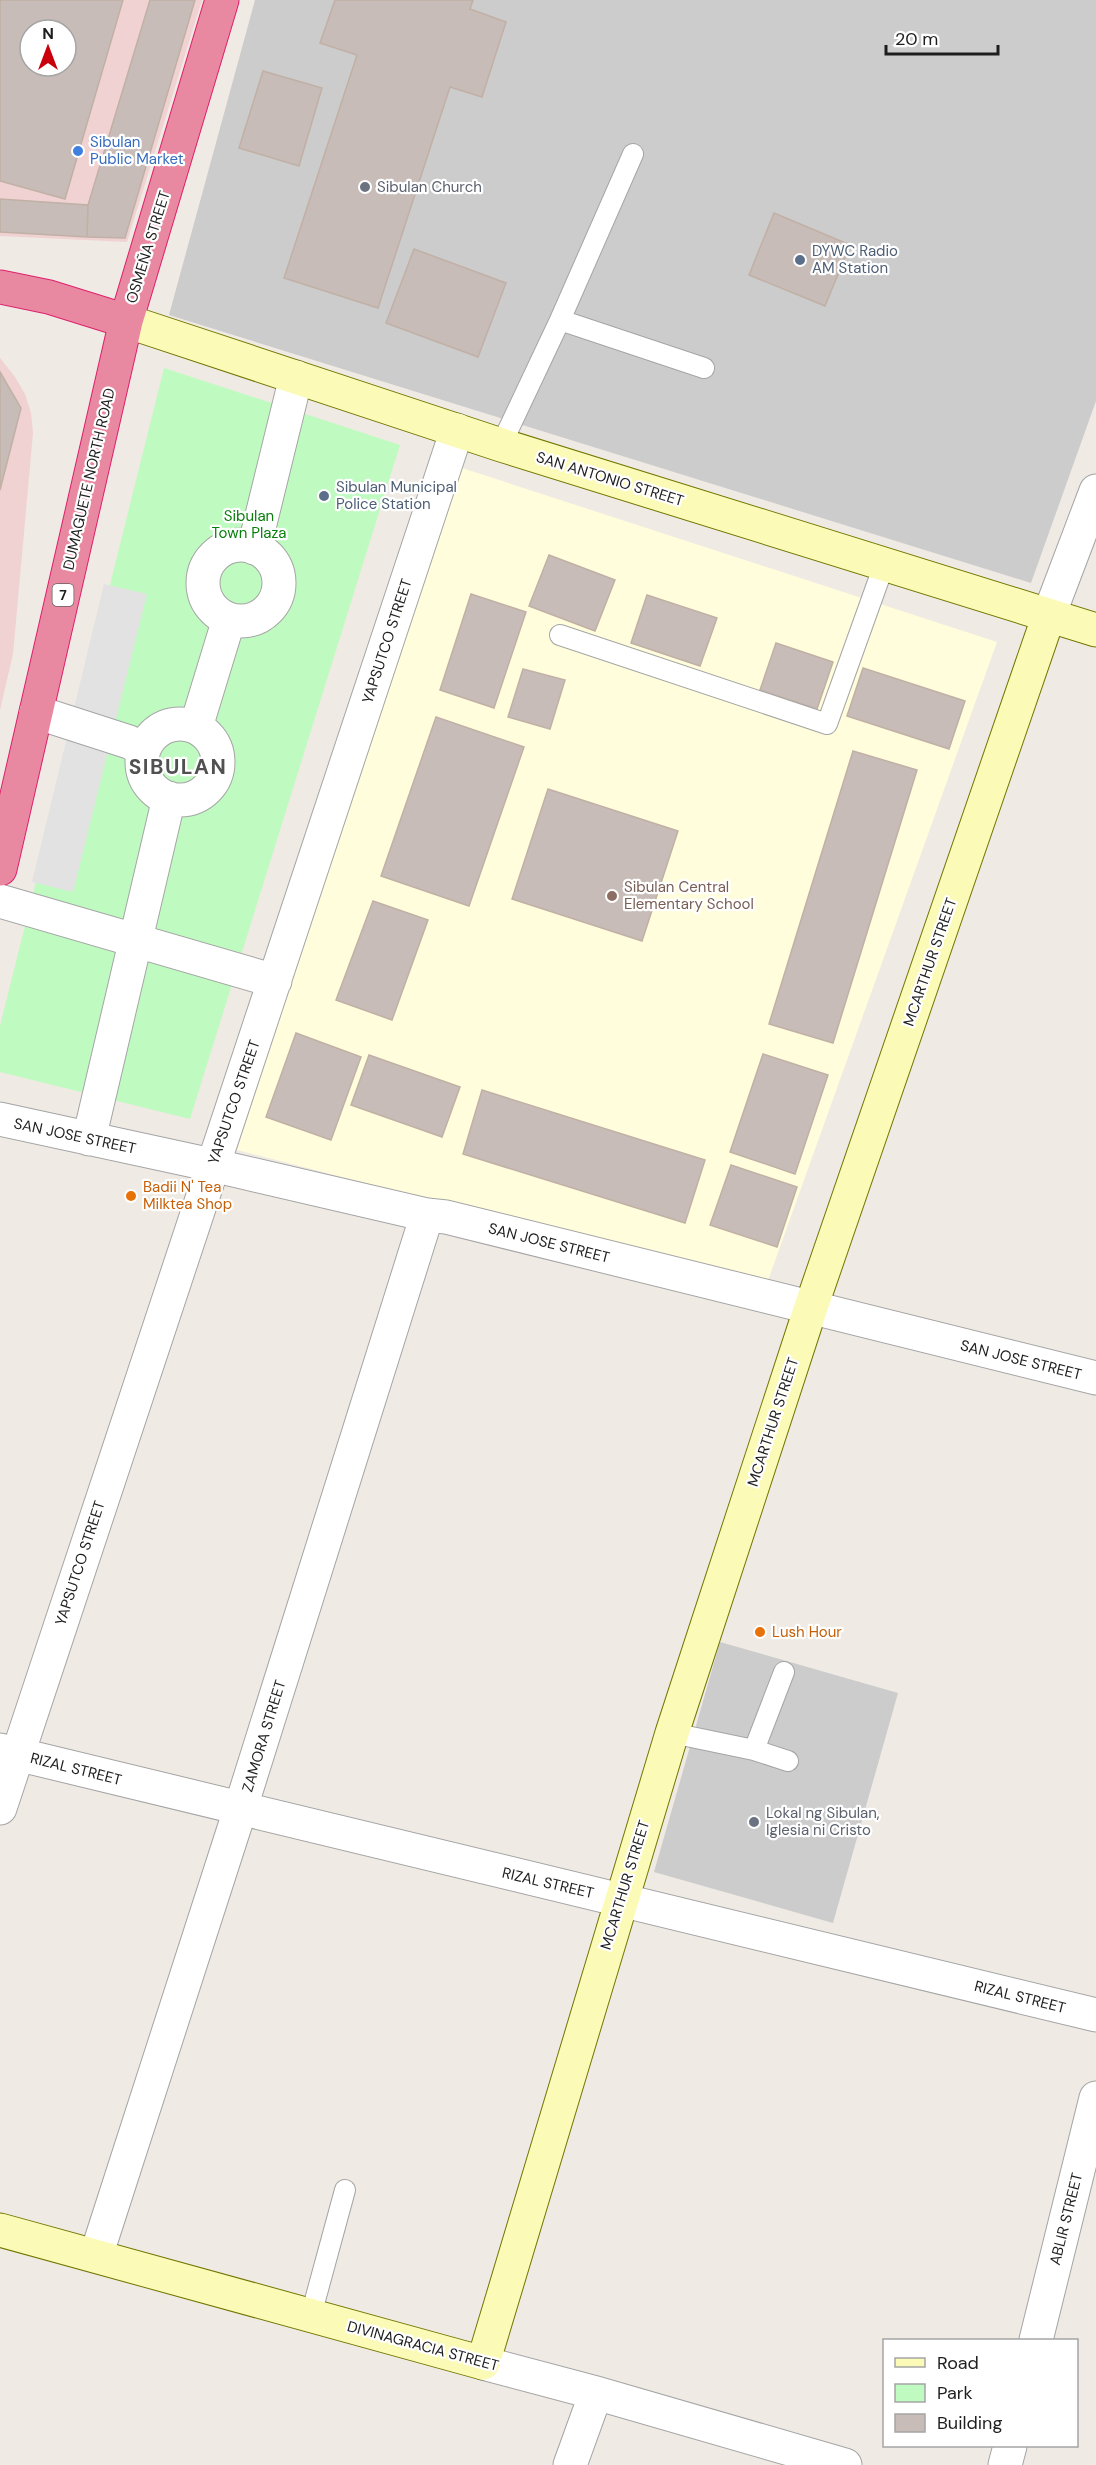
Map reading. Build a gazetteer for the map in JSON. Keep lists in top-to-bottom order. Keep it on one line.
{"streets":{"highway":["OSMEÑA STREET","DUMAGUETE NORTH ROAD","7"],"street":["SAN ANTONIO STREET","YAPSUTCO STREET","MCARTHUR STREET","SAN JOSE STREET","ZAMORA STREET","RIZAL STREET","ABLIR STREET","DIVINAGRACIA STREET"]},"crossings":[["OSMEÑA STREET","DUMAGUETE NORTH ROAD"],["OSMEÑA STREET","SAN ANTONIO STREET"],["DUMAGUETE NORTH ROAD","SAN ANTONIO STREET"],["SAN ANTONIO STREET","YAPSUTCO STREET"],["SAN ANTONIO STREET","MCARTHUR STREET"],["YAPSUTCO STREET","SAN JOSE STREET"],["YAPSUTCO STREET","RIZAL STREET"],["MCARTHUR STREET","SAN JOSE STREET"],["MCARTHUR STREET","RIZAL STREET"],["MCARTHUR STREET","DIVINAGRACIA STREET"],["SAN JOSE STREET","ZAMORA STREET"],["ZAMORA STREET","RIZAL STREET"],["ZAMORA STREET","DIVINAGRACIA STREET"]],"districts":["SIBULAN"],"parks":["Sibulan Town Plaza"],"places":["Sibulan Public Market","Sibulan Church","DYWC Radio AM Station","Sibulan Municipal Police Station","Sibulan Central Elementary School","Badii N' Tea Milktea Shop","Lush Hour","Lokal ng Sibulan, Iglesia ni Cristo"],"legend":["Road","Park","Building"],"scale_bar":"20 m","north":"top"}
